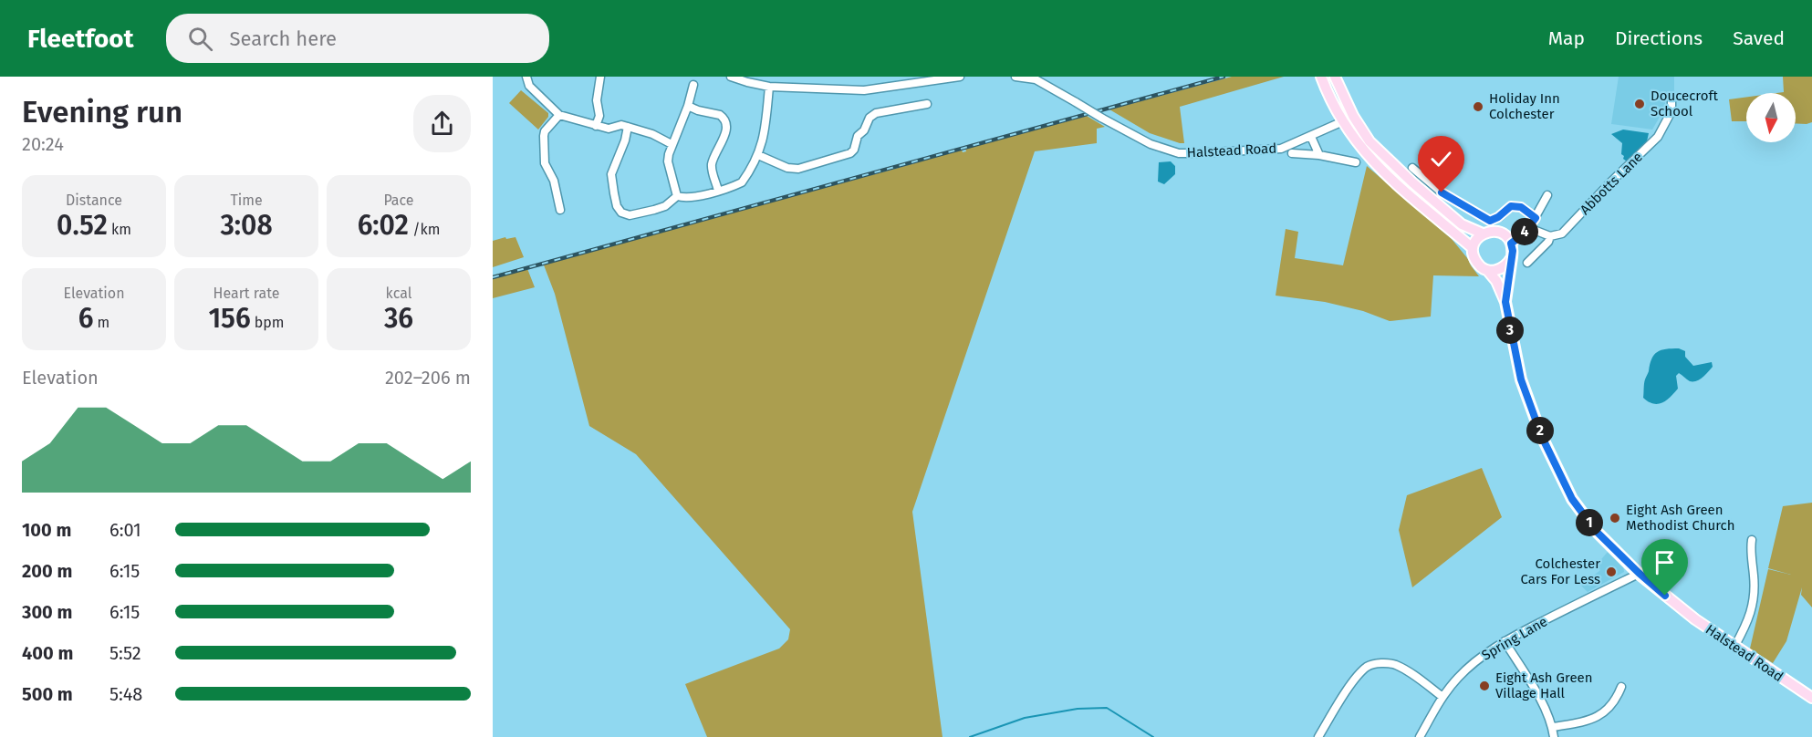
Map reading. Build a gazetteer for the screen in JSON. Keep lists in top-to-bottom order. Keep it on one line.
{"streets":{"main road":["Halstead Road"],"street":["Abbotts Lane","Spring Lane"]},"crossings":[["Halstead Road","Spring Lane"]],"places":["Doucecroft School","Holiday Inn Colchester","Eight Ash Green Methodist Church","Colchester Cars For Less","Eight Ash Green Village Hall"],"north":"bottom","page":{"header":"Fleetfoot","search":"Search here","nav":["Map","Directions","Saved"],"heading":["Evening run","20:24"],"stats":[["Distance","0.52 km"],["Time","3:08"],["Pace","6:02 /km"],["Elevation","6 m"],["Heart rate","156 bpm"],["kcal","36"]],"pins":["4","3","2","1"],"chart":["Elevation","202–206 m"],"list":[{"name":"100 m","note":"6:01"},{"name":"200 m","note":"6:15"},{"name":"300 m","note":"6:15"},{"name":"400 m","note":"5:52"},{"name":"500 m","note":"5:48"}]}}
